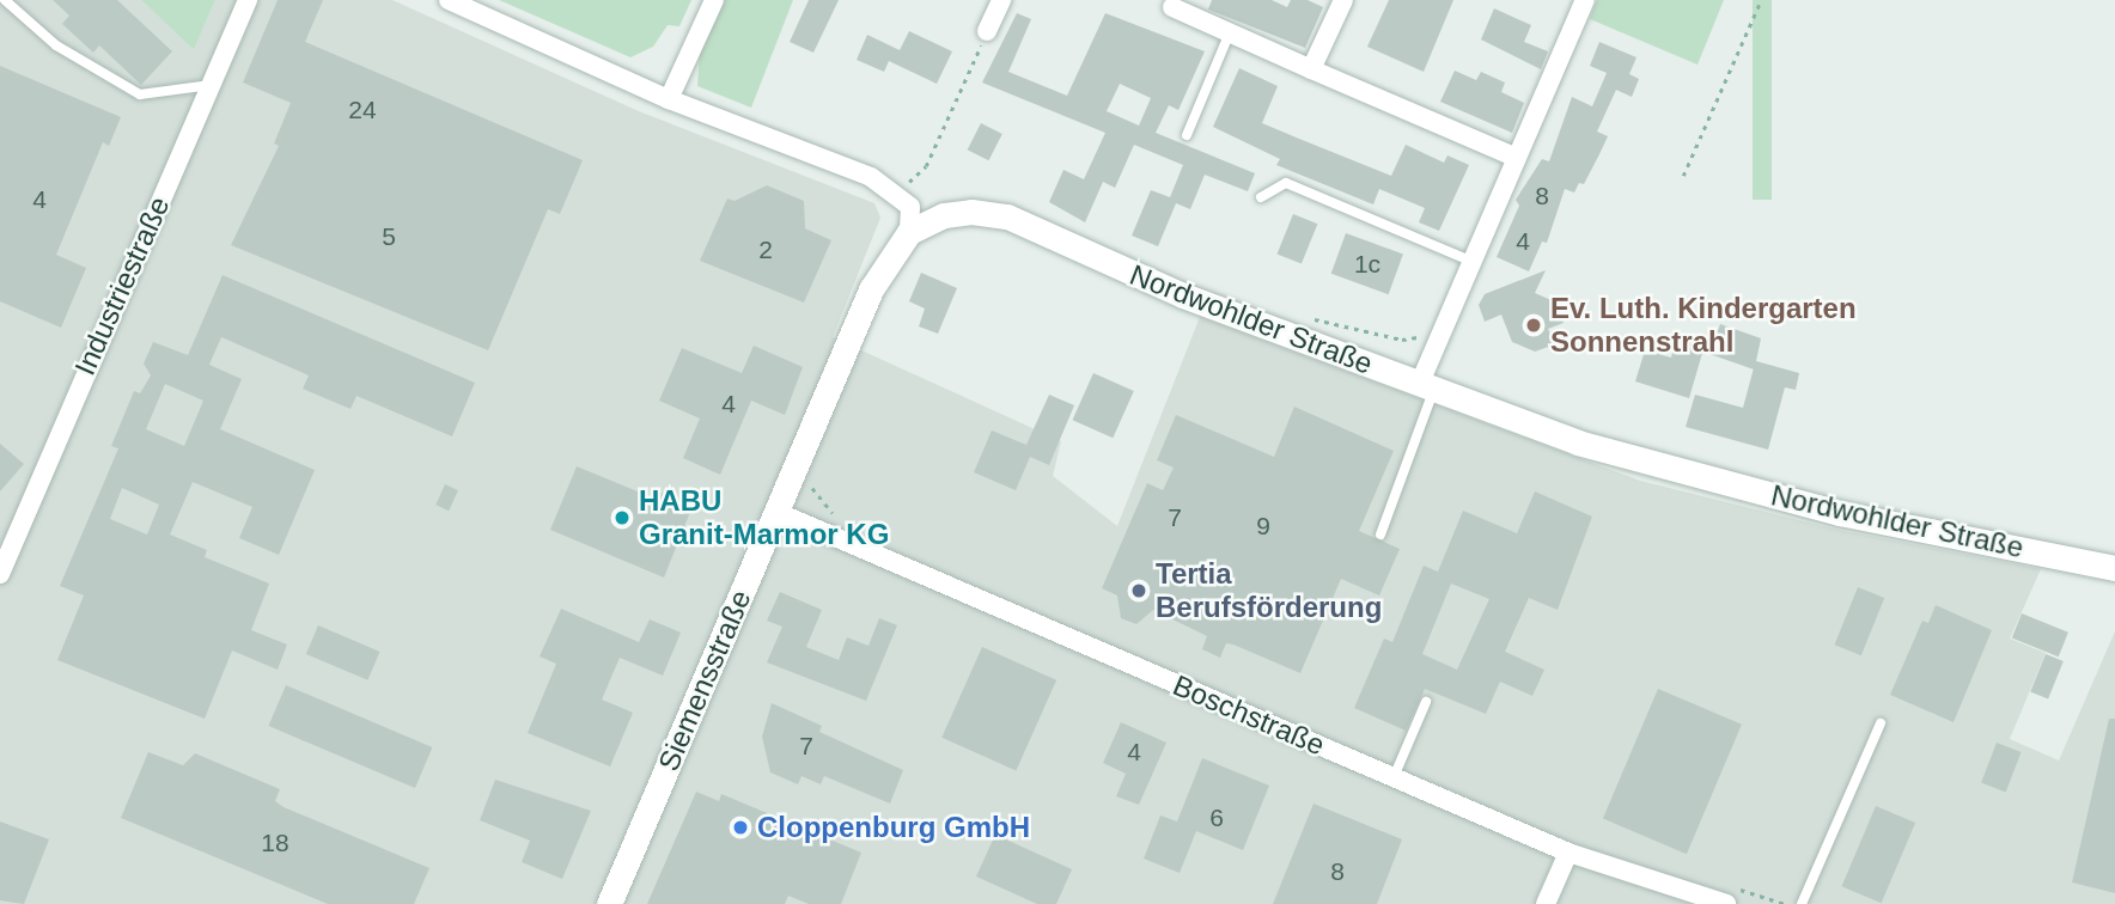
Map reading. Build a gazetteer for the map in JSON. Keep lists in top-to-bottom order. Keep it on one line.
{"streets":{"main road":["Nordwohlder Straße","Siemensstraße"],"street":["Industriestraße","Boschstraße"]},"crossings":[["Nordwohlder Straße","Siemensstraße"],["Siemensstraße","Boschstraße"]],"places":["Ev. Luth. Kindergarten Sonnenstrahl","HABU Granit-Marmor KG","Tertia Berufsförderung","Cloppenburg GmbH"],"house_numbers":["24","8","4","5","4","2","1c","4","7","9","7","4","6","18","8"]}
